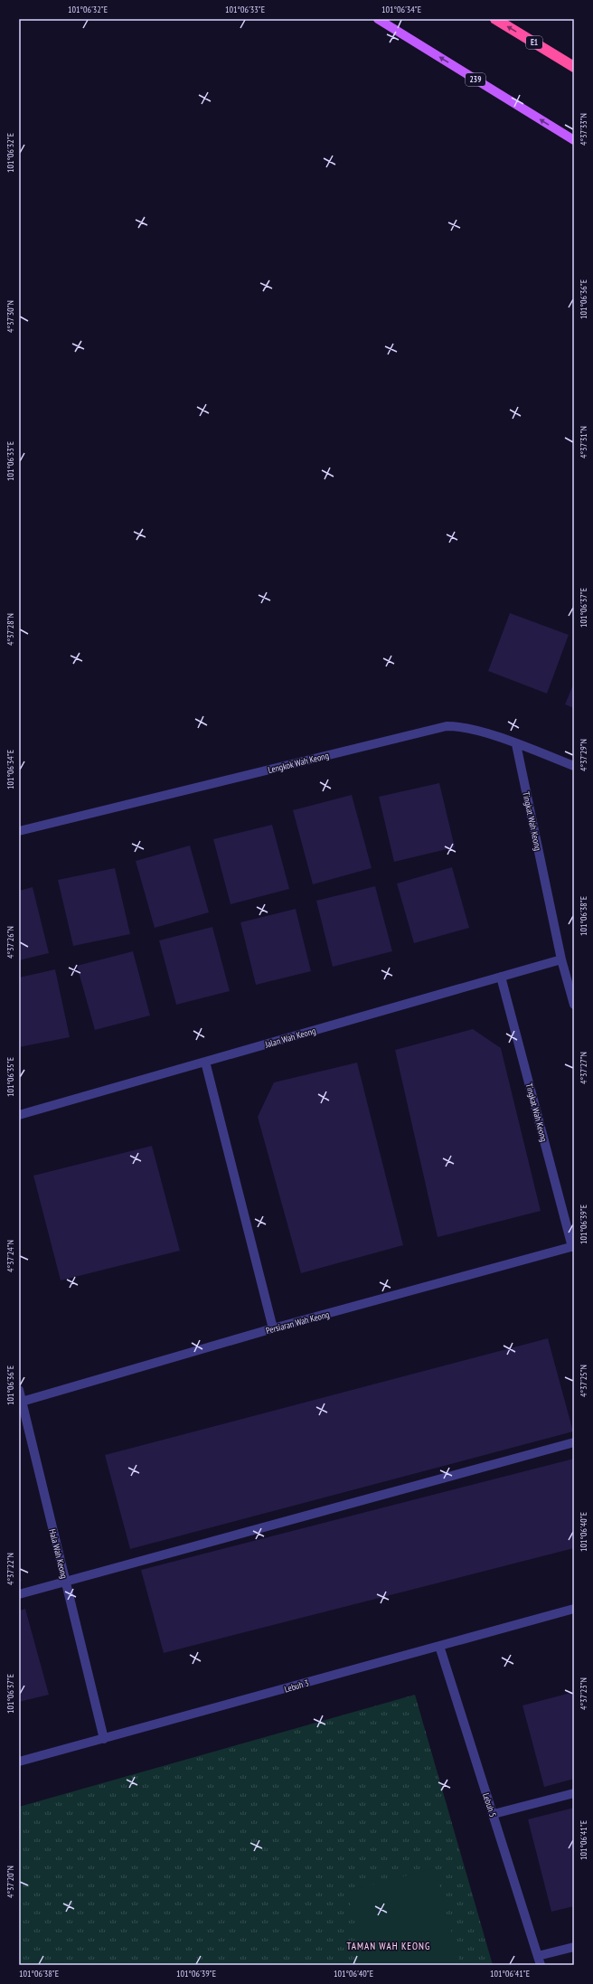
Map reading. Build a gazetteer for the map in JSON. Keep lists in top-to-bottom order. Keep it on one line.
{"streets":{"highway":["E1"],"main road":["239"],"street":["Lengkok Wah Keong","Tingkat Wah Keong","Jalan Wah Keong","Persiaran Wah Keong","Hala Wah Keong","Lebuh 3","Lebuh 5"]},"crossings":[["Lengkok Wah Keong","Tingkat Wah Keong"],["Tingkat Wah Keong","Jalan Wah Keong"],["Tingkat Wah Keong","Persiaran Wah Keong"],["Persiaran Wah Keong","Hala Wah Keong"],["Hala Wah Keong","Lebuh 3"],["Lebuh 3","Lebuh 5"]],"districts":["TAMAN WAH KEONG"],"coordinates":["101°06'32\"E","101°06'33\"E","101°06'34\"E","4°37'33\"N","101°06'36\"E","4°37'30\"N","4°37'31\"N","101°06'37\"E","4°37'28\"N","4°37'29\"N","101°06'38\"E","4°37'26\"N","4°37'27\"N","101°06'35\"E","101°06'39\"E","4°37'24\"N","4°37'25\"N","101°06'40\"E","4°37'22\"N","4°37'23\"N","101°06'41\"E","4°37'20\"N"]}
